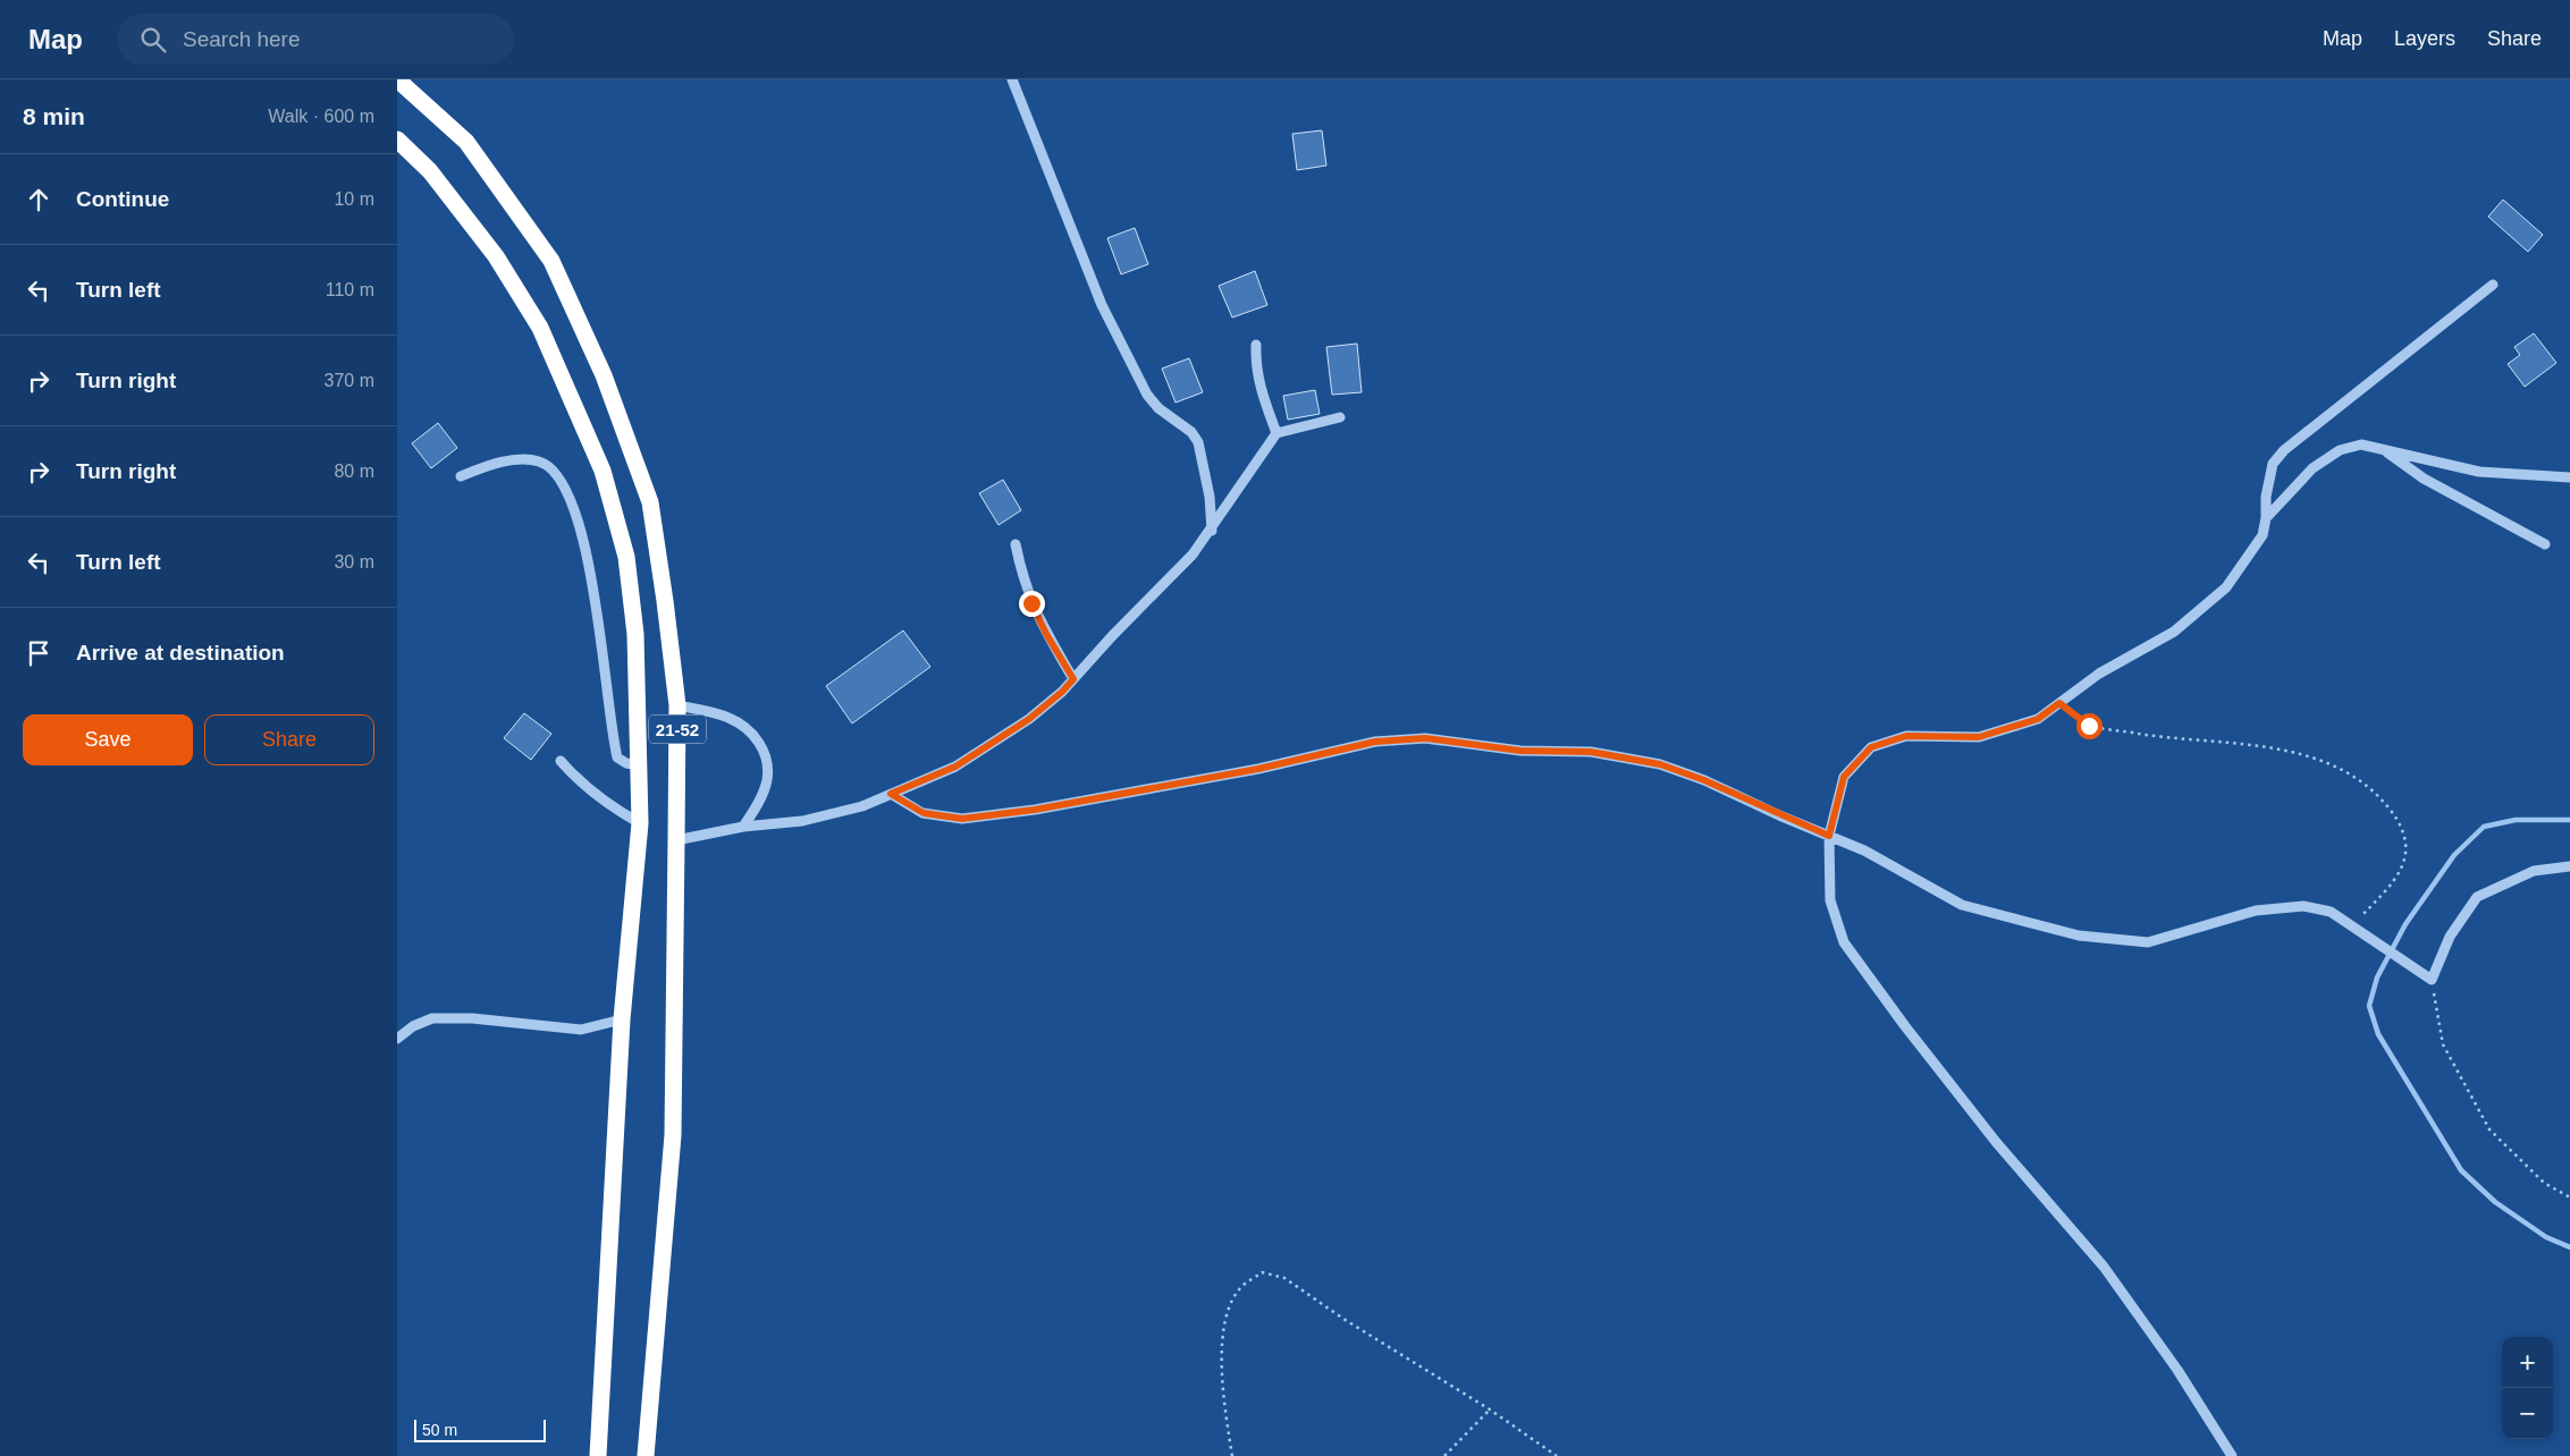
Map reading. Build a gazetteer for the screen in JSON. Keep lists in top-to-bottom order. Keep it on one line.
{"streets":{"highway":["21-52"]},"scale_bar":"50 m","page":{"header":"Map","search":"Search here","nav":["Map","Layers","Share"],"heading":["8 min","Walk · 600 m"],"list":[["Continue","10 m"],["Turn left","110 m"],["Turn right","370 m"],["Turn right","80 m"],["Turn left","30 m"],"Arrive at destination"],"buttons":["Save","Share"],"map_buttons":["+","−"],"scale":"50 m"}}
